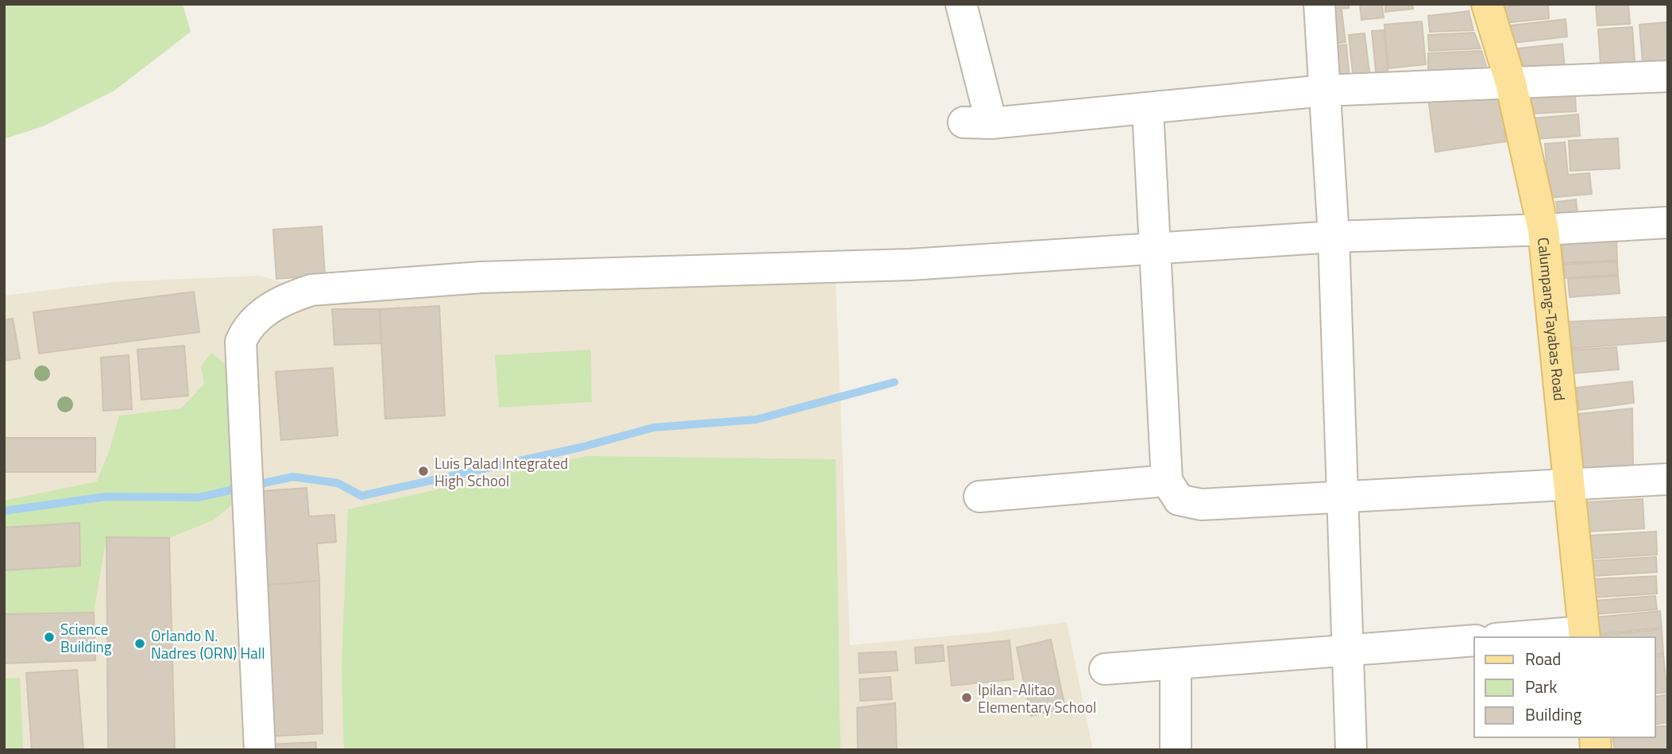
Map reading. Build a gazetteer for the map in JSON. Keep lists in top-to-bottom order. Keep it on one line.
{"streets":{"main road":["Calumpang-Tayabas Road"]},"places":["Luis Palad Integrated High School","Science Building","Orlando N. Nadres (ORN) Hall","Ipilan-Alitao Elementary School"],"legend":["Road","Park","Building"]}
